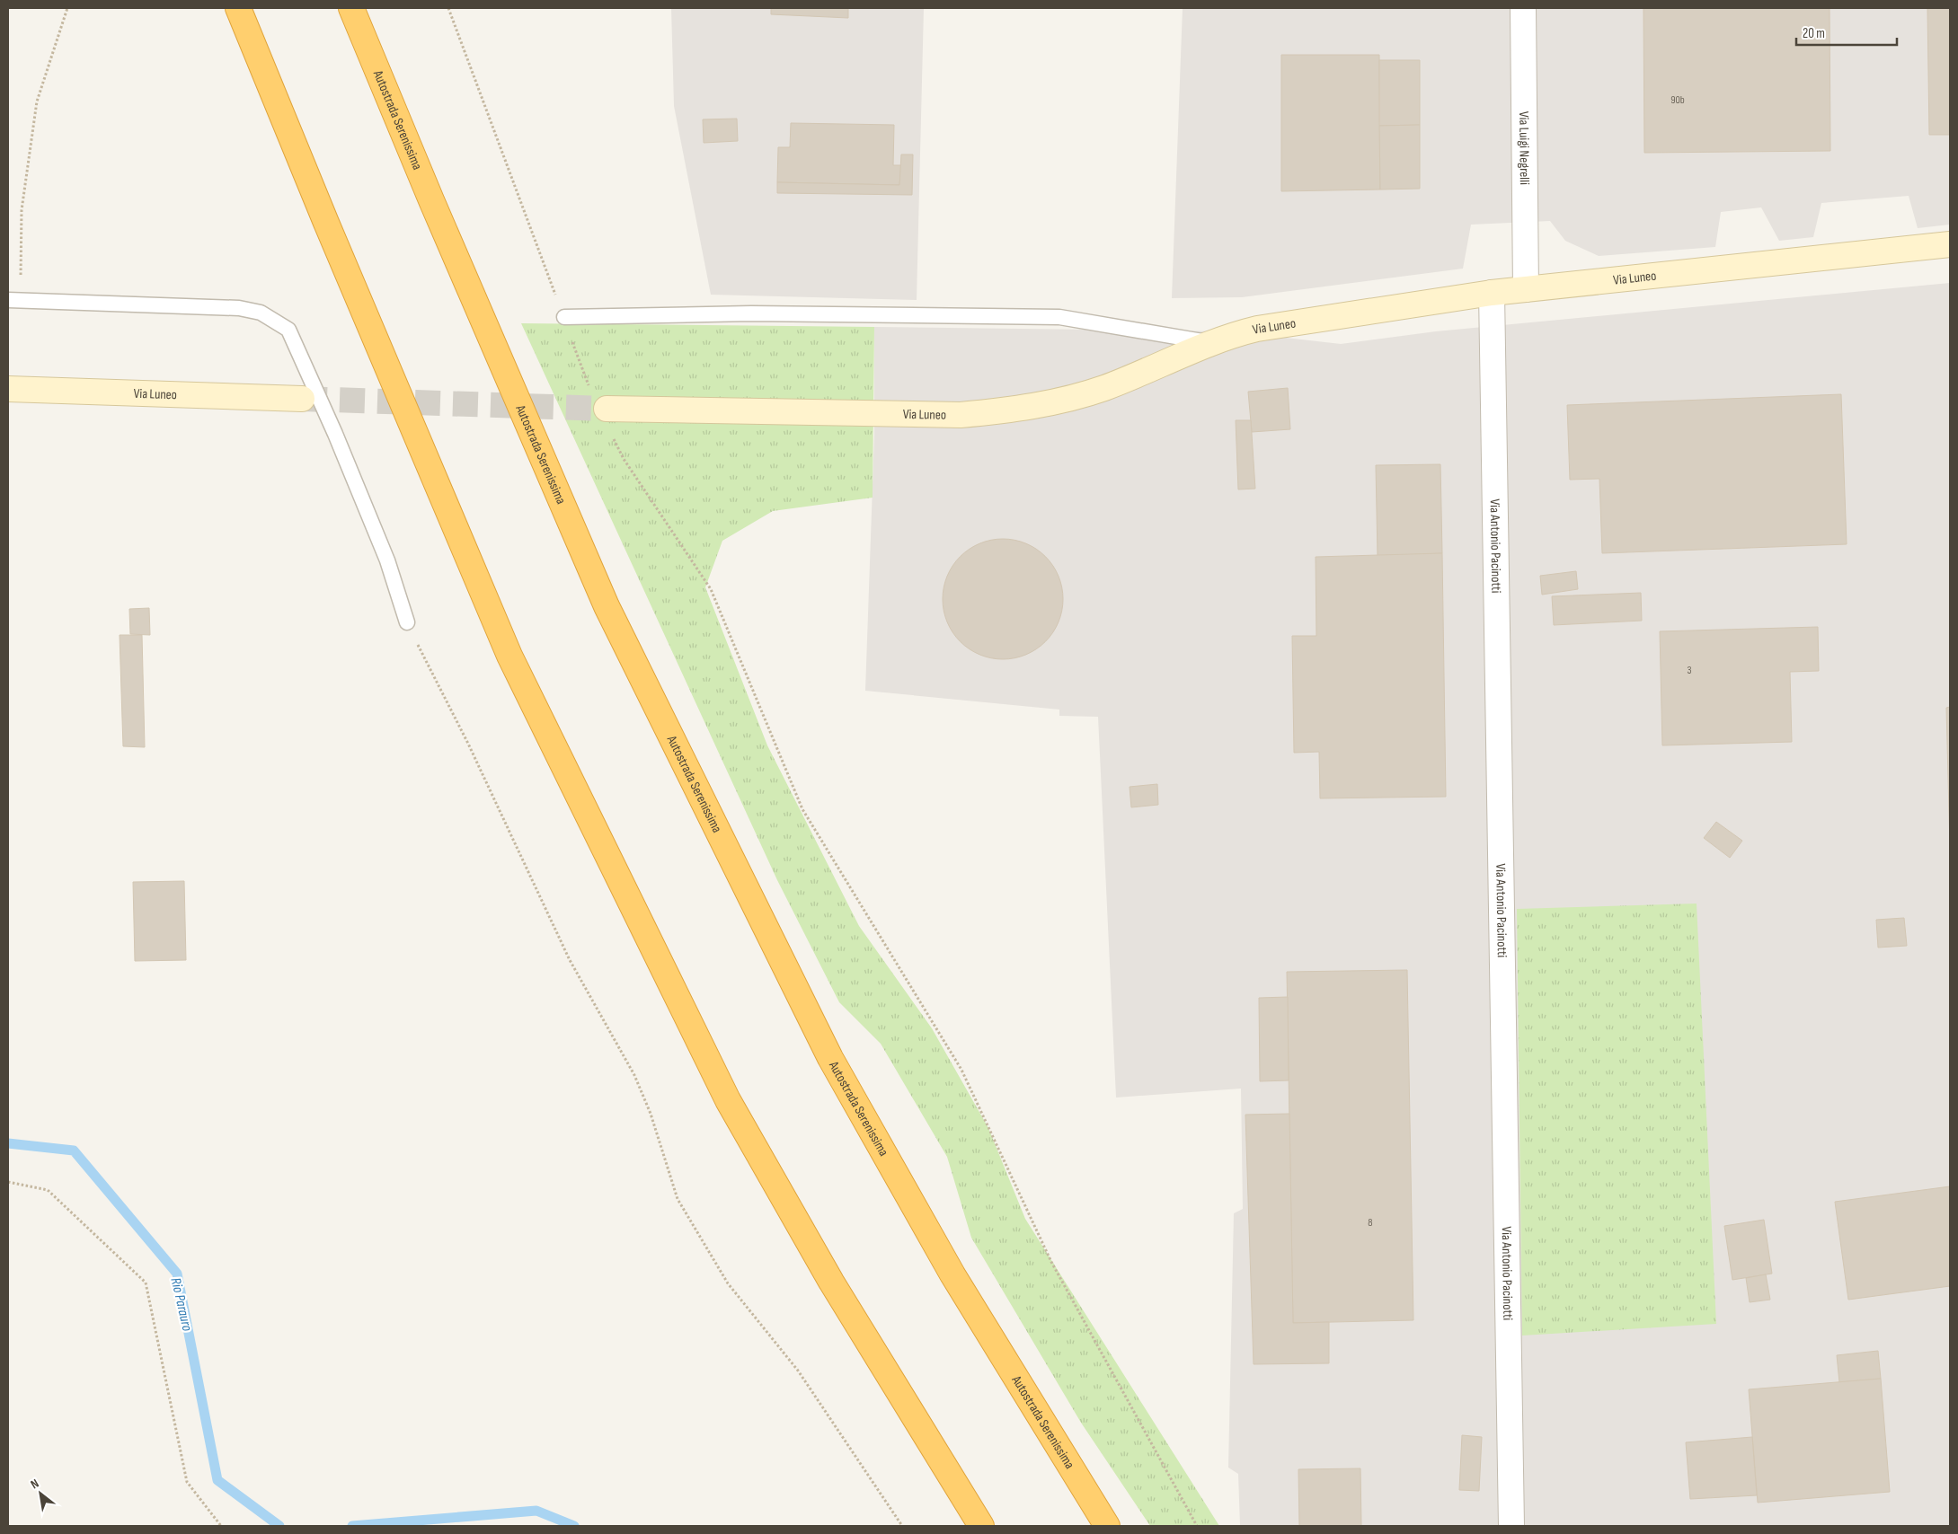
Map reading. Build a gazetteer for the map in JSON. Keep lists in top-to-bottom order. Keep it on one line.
{"streets":{"highway":["Autostrada Serenissima"],"street":["Via Luigi Negrelli","Via Luneo","Via Antonio Pacinotti"]},"crossings":[["Via Luigi Negrelli","Via Luneo"],["Via Luneo","Via Antonio Pacinotti"]],"water":["Rio Parauro"],"house_numbers":["90b","3","8"],"scale_bar":"20 m","north":"top left"}
